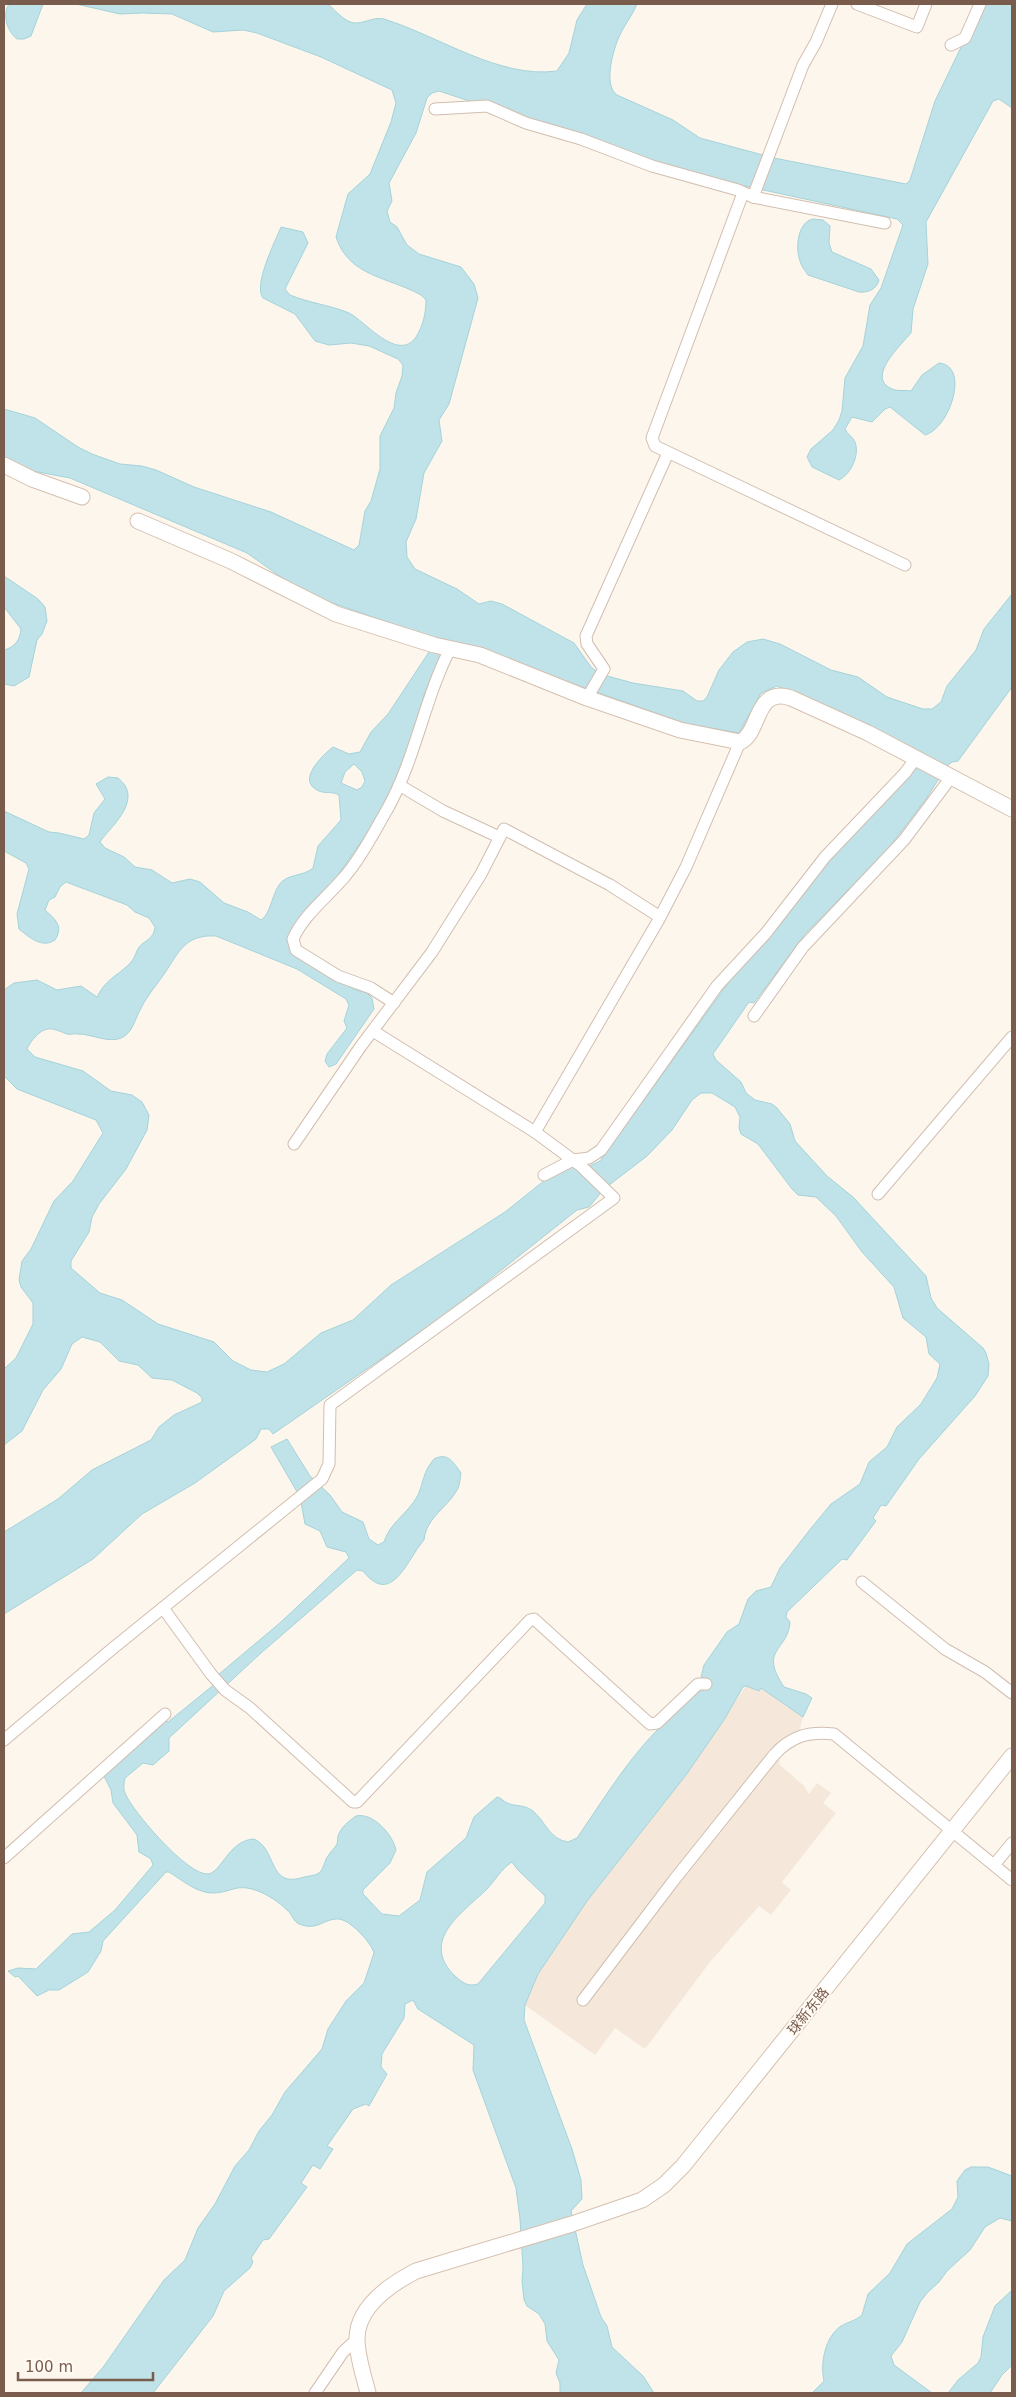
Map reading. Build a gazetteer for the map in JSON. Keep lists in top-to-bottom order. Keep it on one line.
{"streets":{"street":["球新东路"]},"scale_bar":"100 m"}
